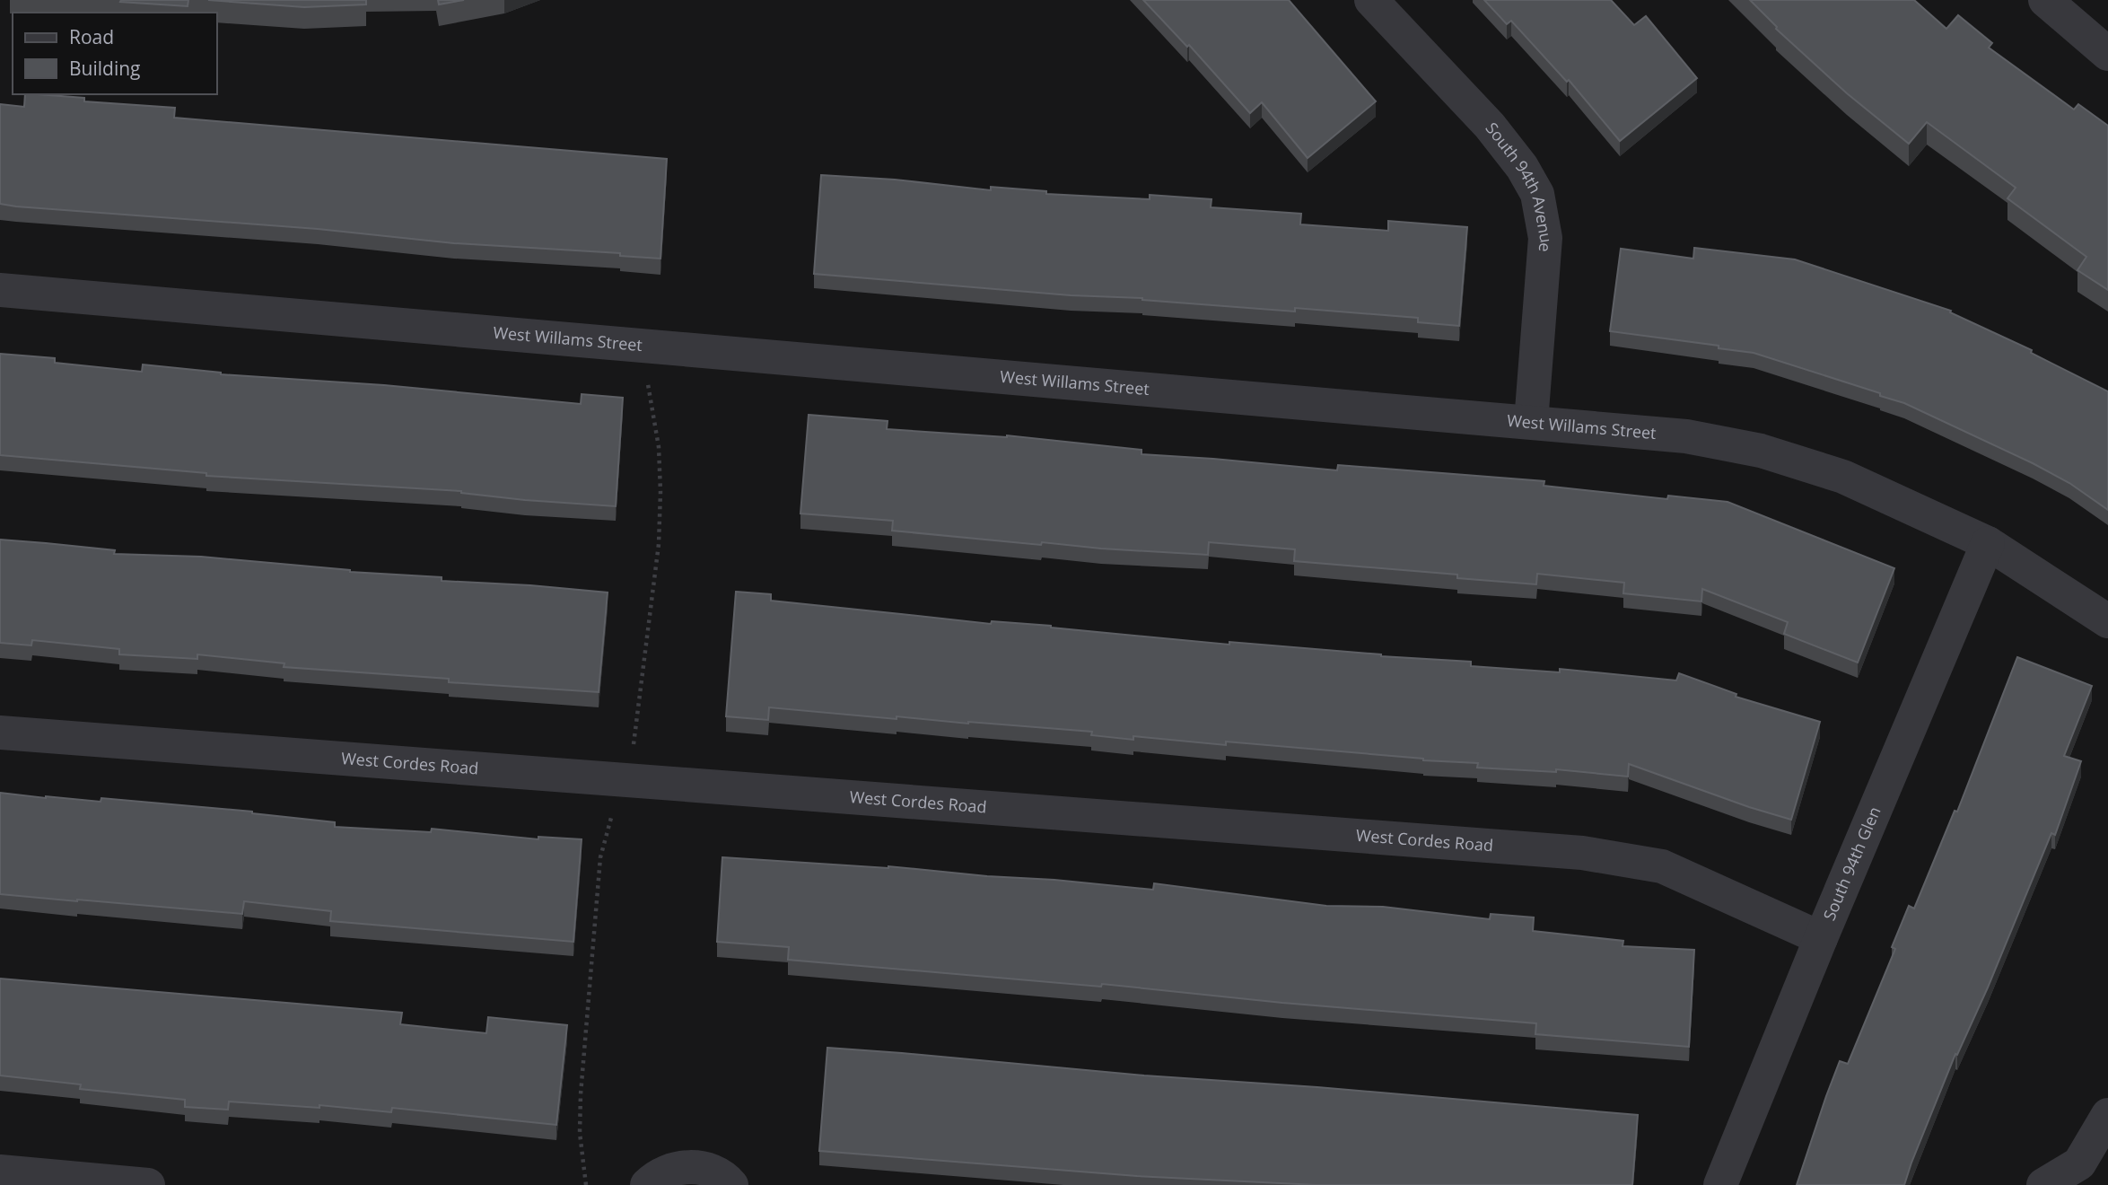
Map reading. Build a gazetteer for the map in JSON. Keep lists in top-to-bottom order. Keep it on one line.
{"streets":{"street":["South 94th Avenue","West Willams Street","West Cordes Road","South 94th Glen"]},"crossings":[["South 94th Avenue","West Willams Street"],["West Willams Street","South 94th Glen"],["West Cordes Road","South 94th Glen"]],"legend":["Road","Building"]}
